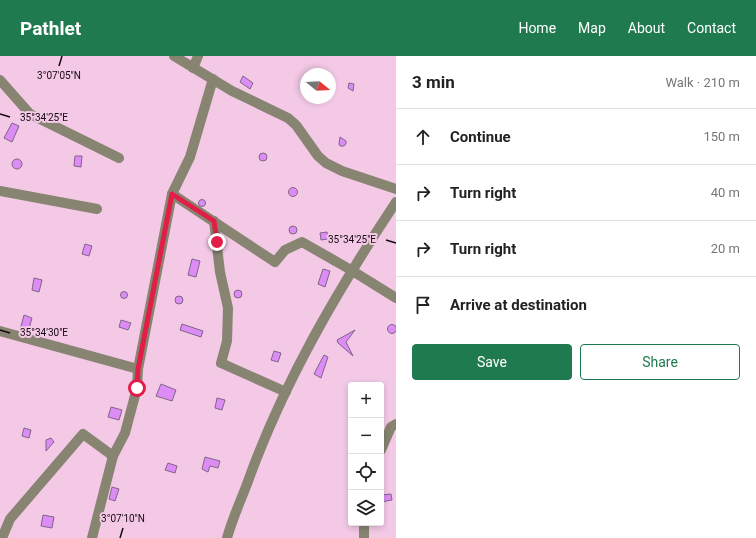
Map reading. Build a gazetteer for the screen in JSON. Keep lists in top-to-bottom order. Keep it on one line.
{"north":"right","page":{"header":"Pathlet","nav":["Home","Map","About","Contact"],"heading":["3 min","Walk · 210 m"],"list":[["Continue","150 m"],["Turn right","40 m"],["Turn right","20 m"],"Arrive at destination"],"buttons":["Save","Share"],"map_buttons":["+","−"]},"coordinates":["3°07'05\"N","35°34'25\"E","35°34'30\"E","3°07'10\"N"]}
